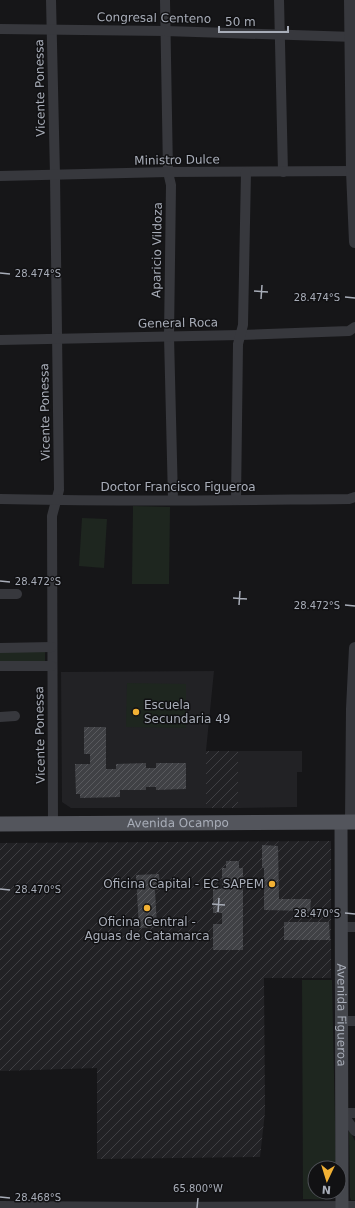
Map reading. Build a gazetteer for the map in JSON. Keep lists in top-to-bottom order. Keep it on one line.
{"streets":{"main road":["Avenida Ocampo","Avenida Figueroa"],"street":["Congresal Centeno","Vicente Ponessa","Ministro Dulce","Aparicio Vildoza","General Roca","Doctor Francisco Figueroa"]},"crossings":[["Congresal Centeno","Vicente Ponessa"],["Congresal Centeno","Aparicio Vildoza"],["Vicente Ponessa","Ministro Dulce"],["Vicente Ponessa","General Roca"],["Vicente Ponessa","Doctor Francisco Figueroa"],["Vicente Ponessa","Avenida Ocampo"],["Ministro Dulce","Aparicio Vildoza"],["Aparicio Vildoza","General Roca"],["Aparicio Vildoza","Doctor Francisco Figueroa"],["Avenida Ocampo","Avenida Figueroa"]],"places":["Escuela Secundaria 49","Oficina Capital - EC SAPEM","Oficina Central - Aguas de Catamarca"],"scale_bar":"50 m","north":"bottom","coordinates":["28.474°S","28.472°S","28.470°S","65.800°W","28.468°S"]}
